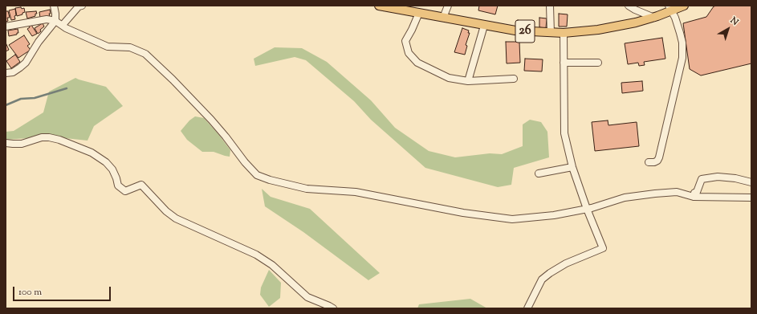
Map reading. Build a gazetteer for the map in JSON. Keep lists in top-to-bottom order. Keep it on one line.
{"streets":{"main road":["26"]},"scale_bar":"100 m","north":"top right"}
